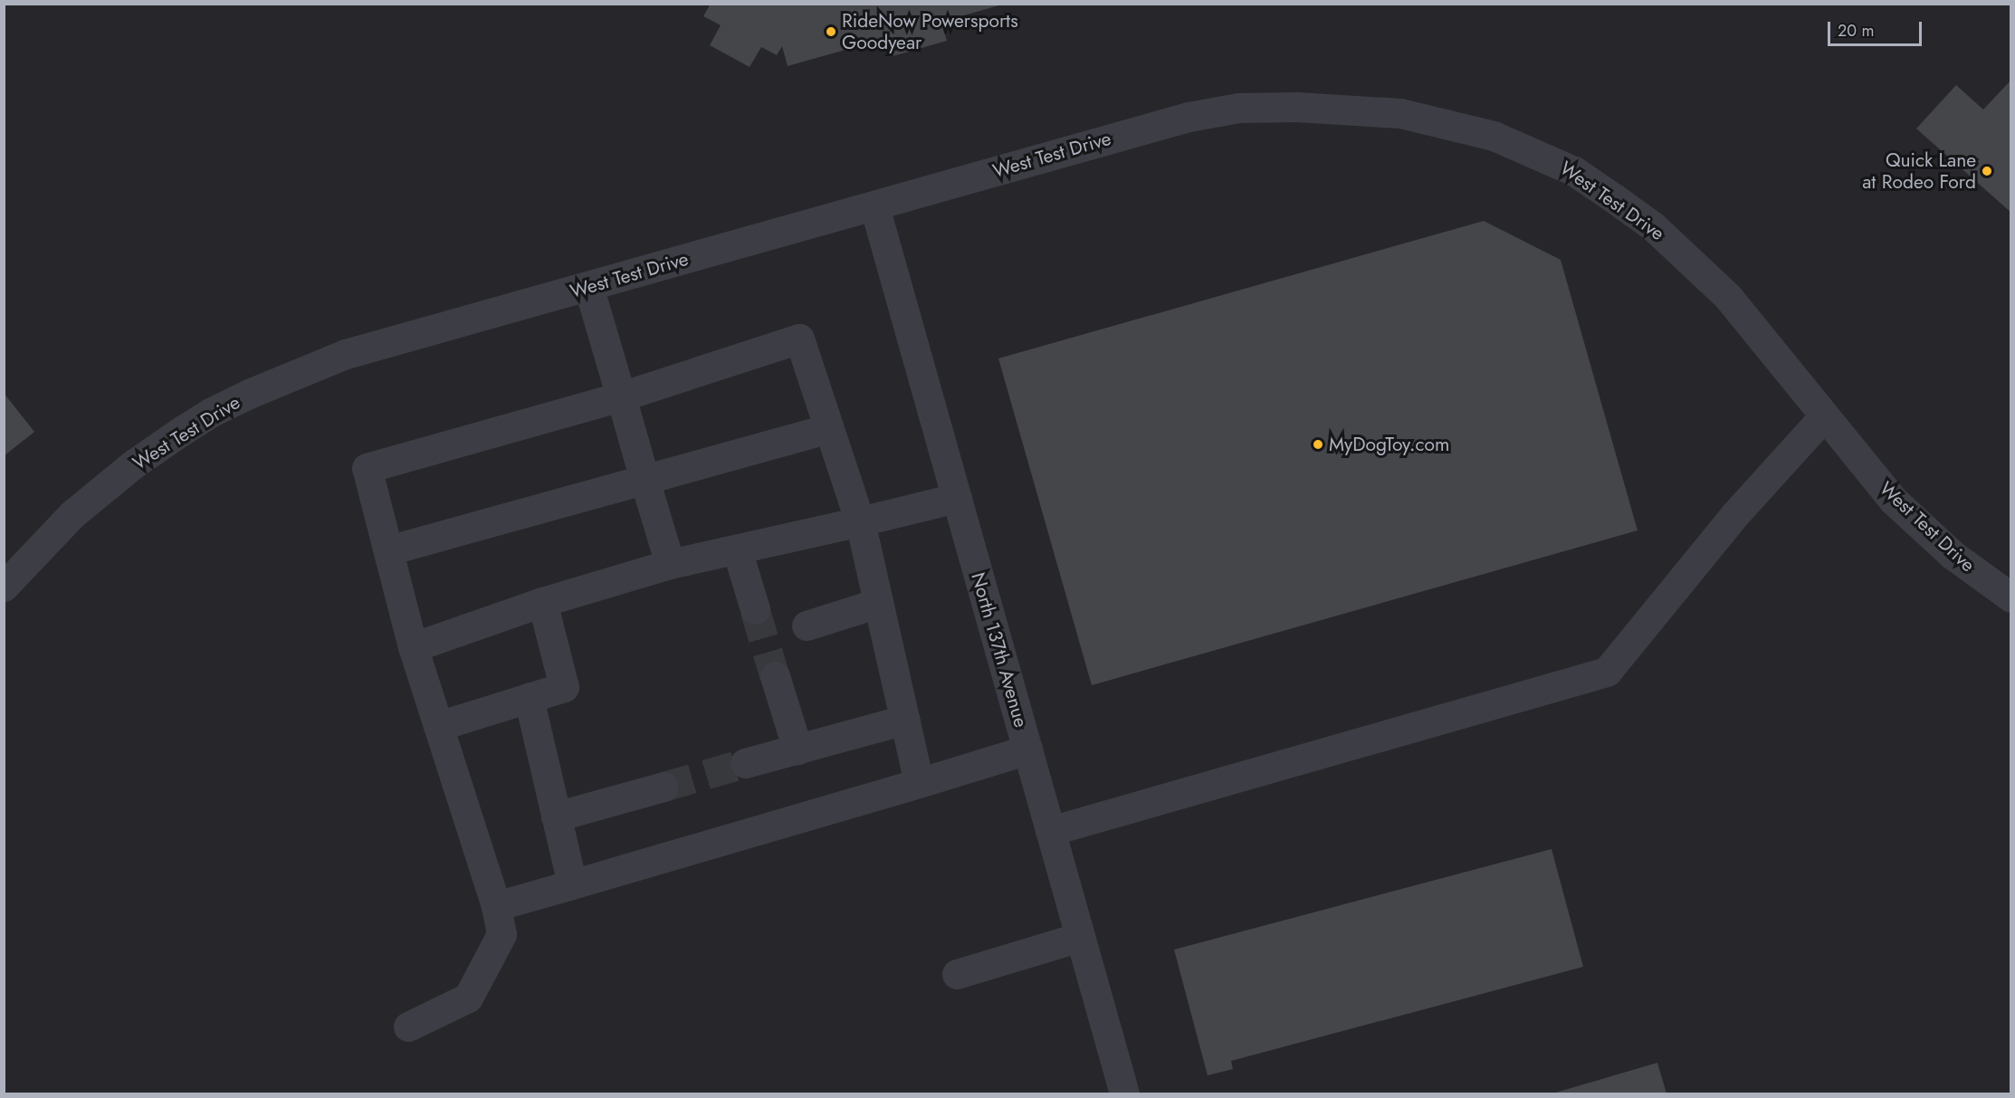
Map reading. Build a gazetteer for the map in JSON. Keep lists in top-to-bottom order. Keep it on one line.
{"streets":{"street":["West Test Drive","North 137th Avenue"]},"crossings":[["West Test Drive","North 137th Avenue"]],"places":["RideNow Powersports Goodyear","Quick Lane at Rodeo Ford","MyDogToy.com"],"scale_bar":"20 m"}
